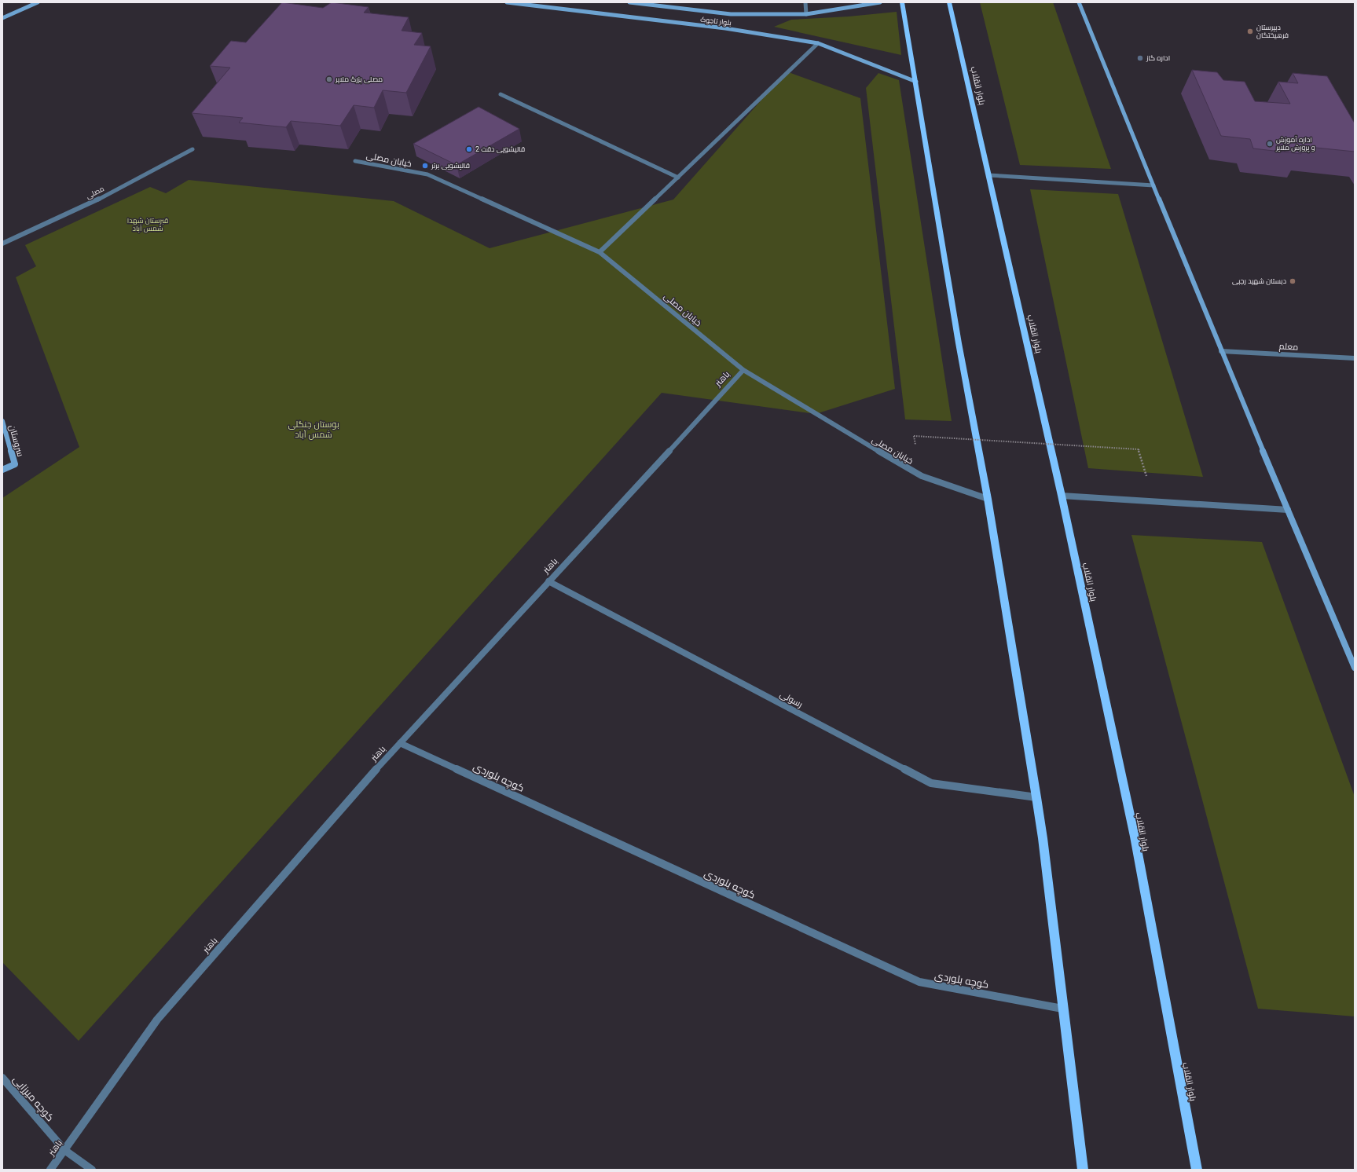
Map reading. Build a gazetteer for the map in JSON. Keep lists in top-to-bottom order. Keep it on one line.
{"streets":{"main road":["بلوار انقلاب"],"street":["بلوار تاجوک","خیابان مصلی","مصلی","معلم","باهنر","سروستان","رسولی","کوچه بلوردی","کوچه میرزایی"]},"crossings":[["خیابان مصلی","باهنر"],["باهنر","رسولی"],["باهنر","کوچه بلوردی"],["باهنر","کوچه میرزایی"]],"parks":["قبرستان شهدا شمس آباد","بوستان جنگلی شمس آباد"],"places":["دبیرستان فرهیختگان","اداره گاز","مصلی بزرگ ملایر","اداره آموزش و پرورش ملایر","قالیشویی دقت 2","قالیشویی برتر","دبستان شهید رجبی"]}
